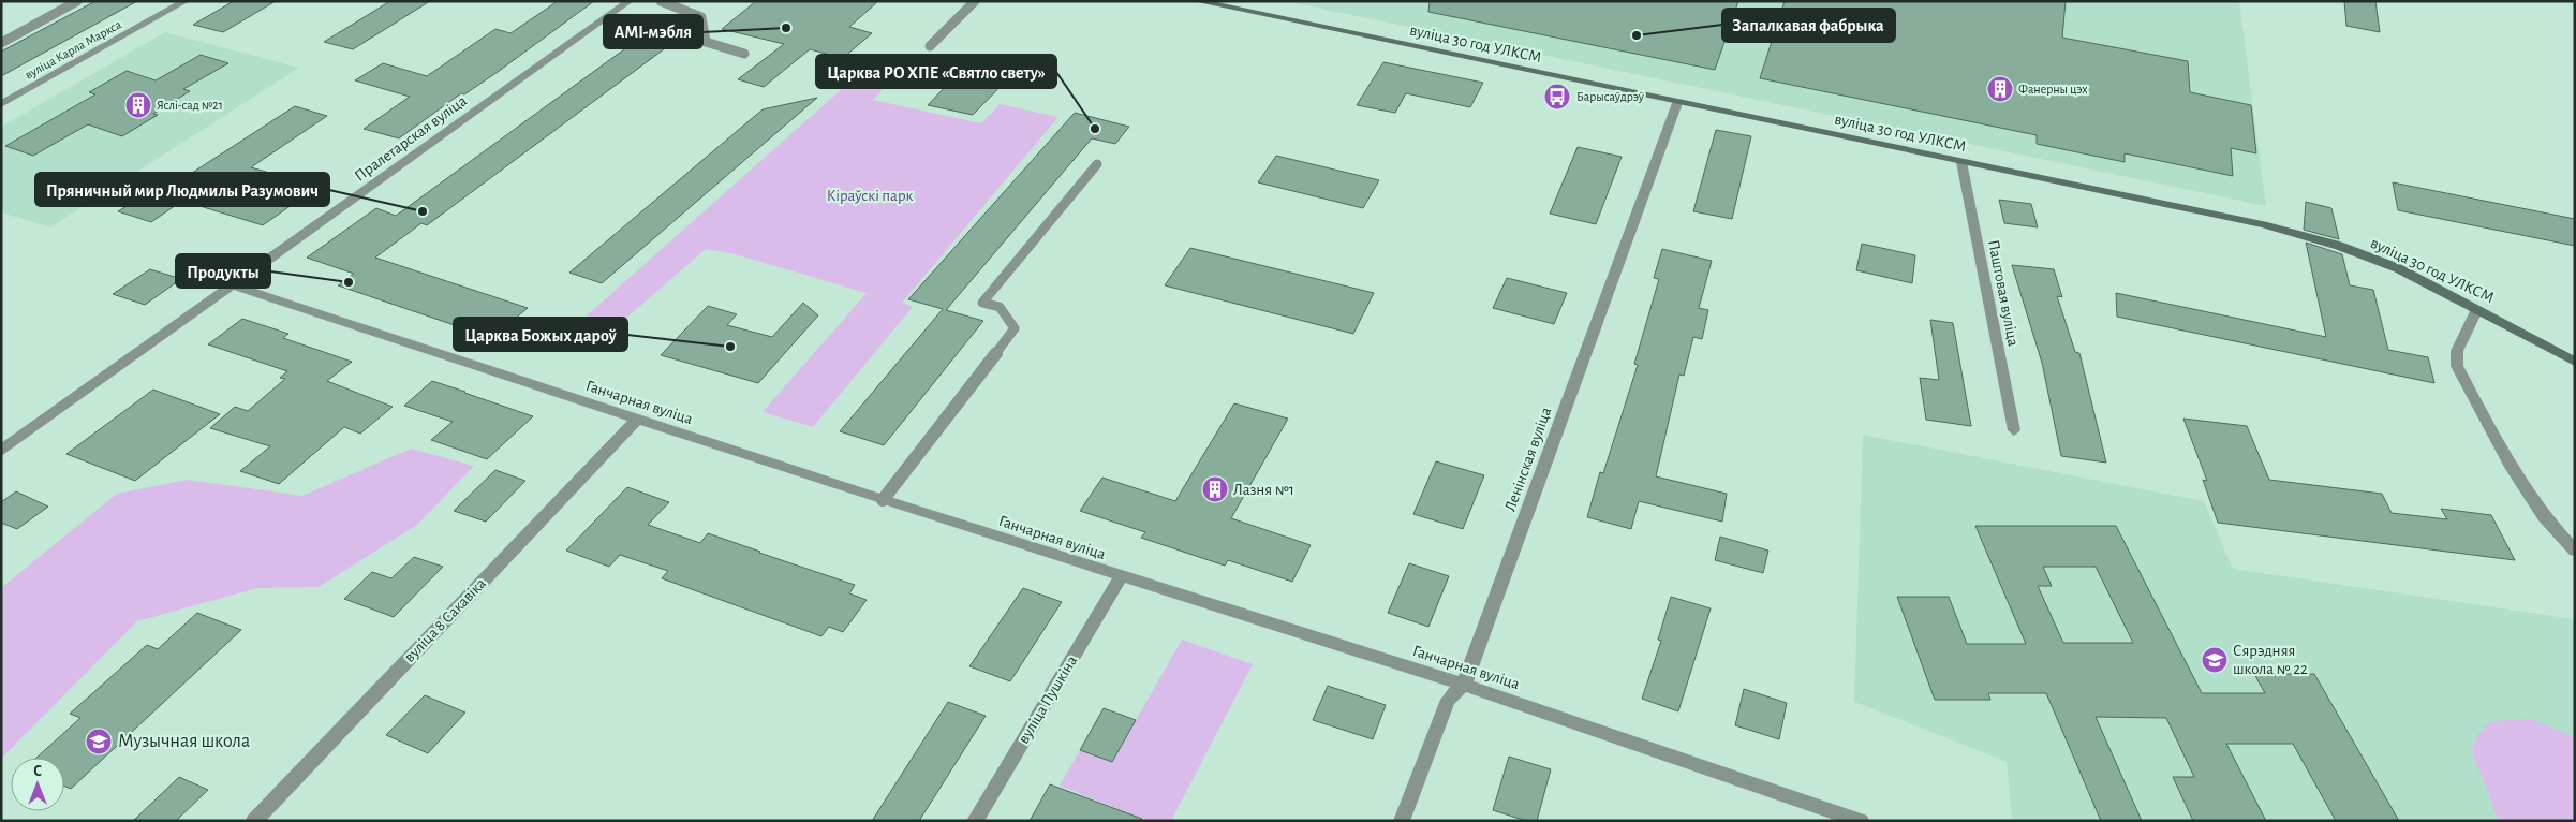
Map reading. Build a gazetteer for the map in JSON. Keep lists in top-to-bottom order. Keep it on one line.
{"streets":{"main road":["вуліца 30 год УЛКСМ"],"street":["вуліца Карла Маркса","Пралетарская вуліца","Паштовая вуліца","Ганчарная вуліца","Ленінская вуліца","вуліца 8 Сакавіка","вуліца Пушкіна"]},"crossings":[["вуліца 30 год УЛКСМ","Паштовая вуліца"],["вуліца 30 год УЛКСМ","Ленінская вуліца"],["Пралетарская вуліца","Ганчарная вуліца"],["Ганчарная вуліца","Ленінская вуліца"],["Ганчарная вуліца","вуліца 8 Сакавіка"],["Ганчарная вуліца","вуліца Пушкіна"]],"parks":["Кіраўскі парк"],"places":{"other":["AMI-мэбля","Запалкавая фабрыка","Царква РО ХПЕ «Святло свету»","Пряничный мир Людмилы Разумович","Продукты","Царква Божых дароў"],"building":["Фанерны цэх","Яслі-сад №21","Лазня №1"],"bus stop":["Барысаўдрэў"],"school or university":["Сярэдняя школа № 22","Музычная школа"]},"north":"top"}
